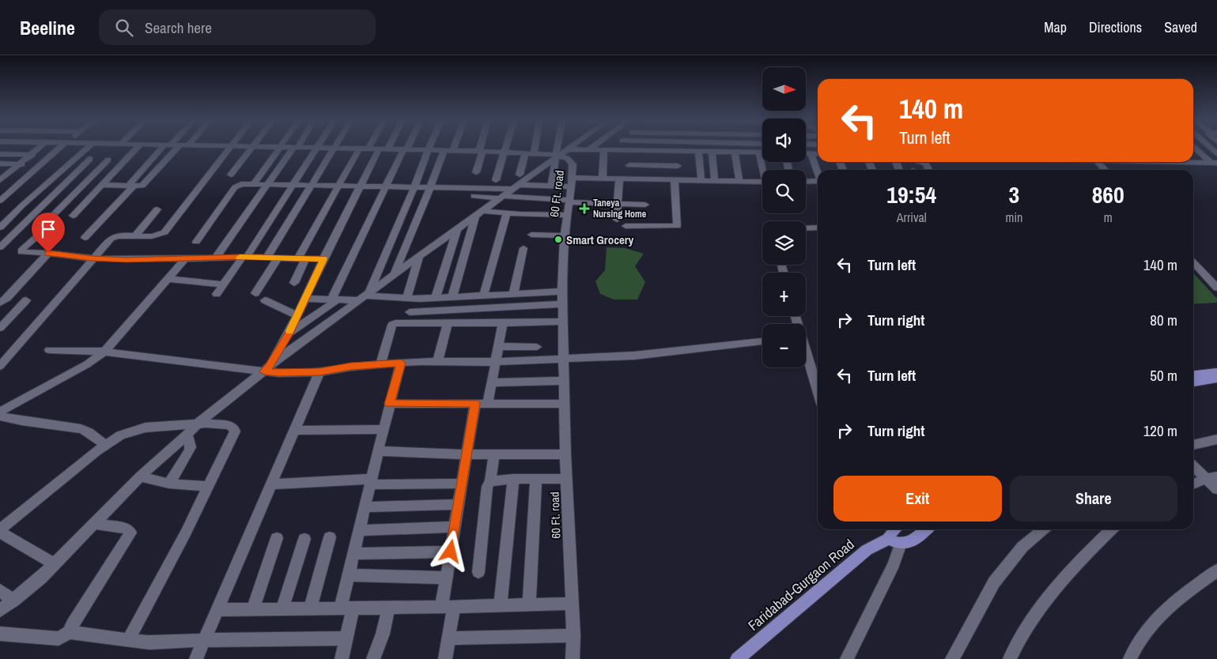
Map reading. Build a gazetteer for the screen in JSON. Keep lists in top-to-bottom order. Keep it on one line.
{"streets":{"main road":["Faridabad-Gurgaon Road"],"street":["60 Ft. road"]},"places":{"health":["Taneya Nursing Home"],"other":["Smart Grocery"]},"north":"right","page":{"header":"Beeline","search":"Search here","nav":["Map","Directions","Saved"],"map_buttons":["+","−"],"turn":["140 m","Turn left"],"eta":["19:54","Arrival","3","min","860","m"],"list":[{"name":"Turn left","value":"140 m"},{"name":"Turn right","value":"80 m"},{"name":"Turn left","value":"50 m"},{"name":"Turn right","value":"120 m"}],"buttons":["Exit","Share"]}}
